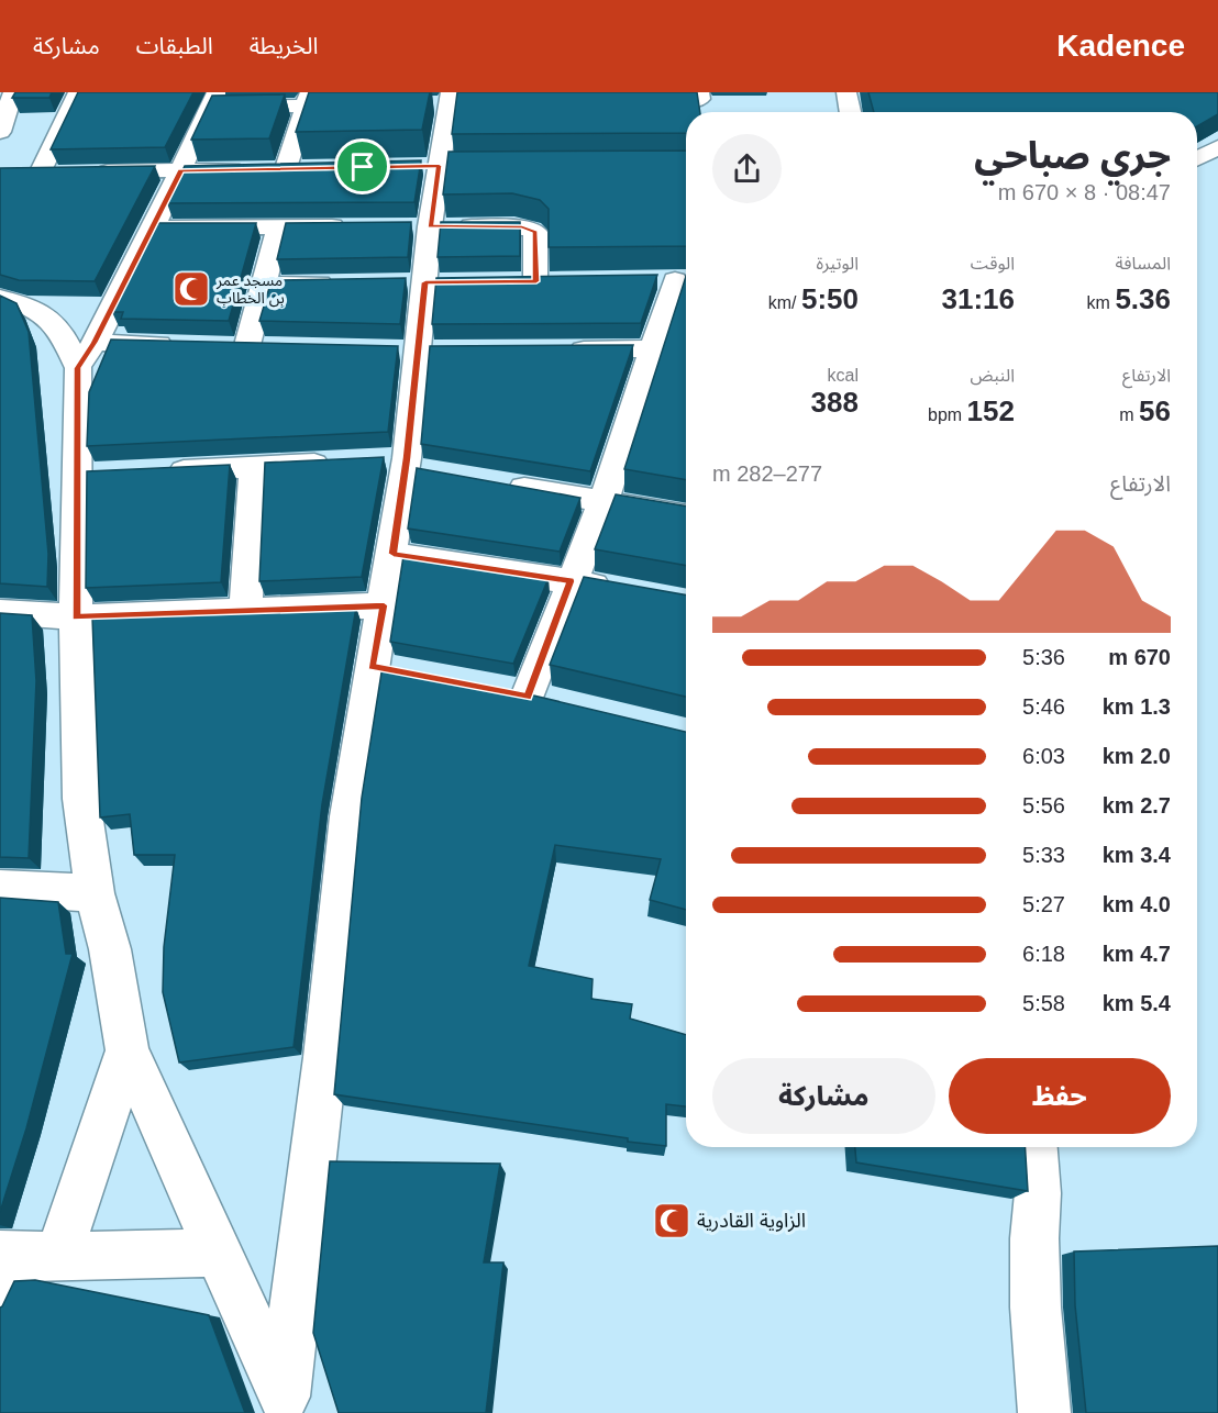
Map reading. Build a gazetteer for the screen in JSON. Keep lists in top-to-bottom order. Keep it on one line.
{"places":{"mosque":["مسجد عمر بن الخطاب","الزاوية القادرية"]},"page":{"header":"Kadence","nav":["الخريطة","الطبقات","مشاركة"],"heading":["جري صباحي","08:47 · 8 × 670 m"],"stats":[["المسافة","5.36 km"],["الوقت","31:16"],["الوتيرة","5:50 /km"],["الارتفاع","56 m"],["النبض","152 bpm"],["kcal","388"]],"chart":["الارتفاع","277–282 m"],"list":[{"name":"670 m","note":"5:36"},{"name":"1.3 km","note":"5:46"},{"name":"2.0 km","note":"6:03"},{"name":"2.7 km","note":"5:56"},{"name":"3.4 km","note":"5:33"},{"name":"4.0 km","note":"5:27"},{"name":"4.7 km","note":"6:18"},{"name":"5.4 km","note":"5:58"}],"buttons":["حفظ","مشاركة"]}}
